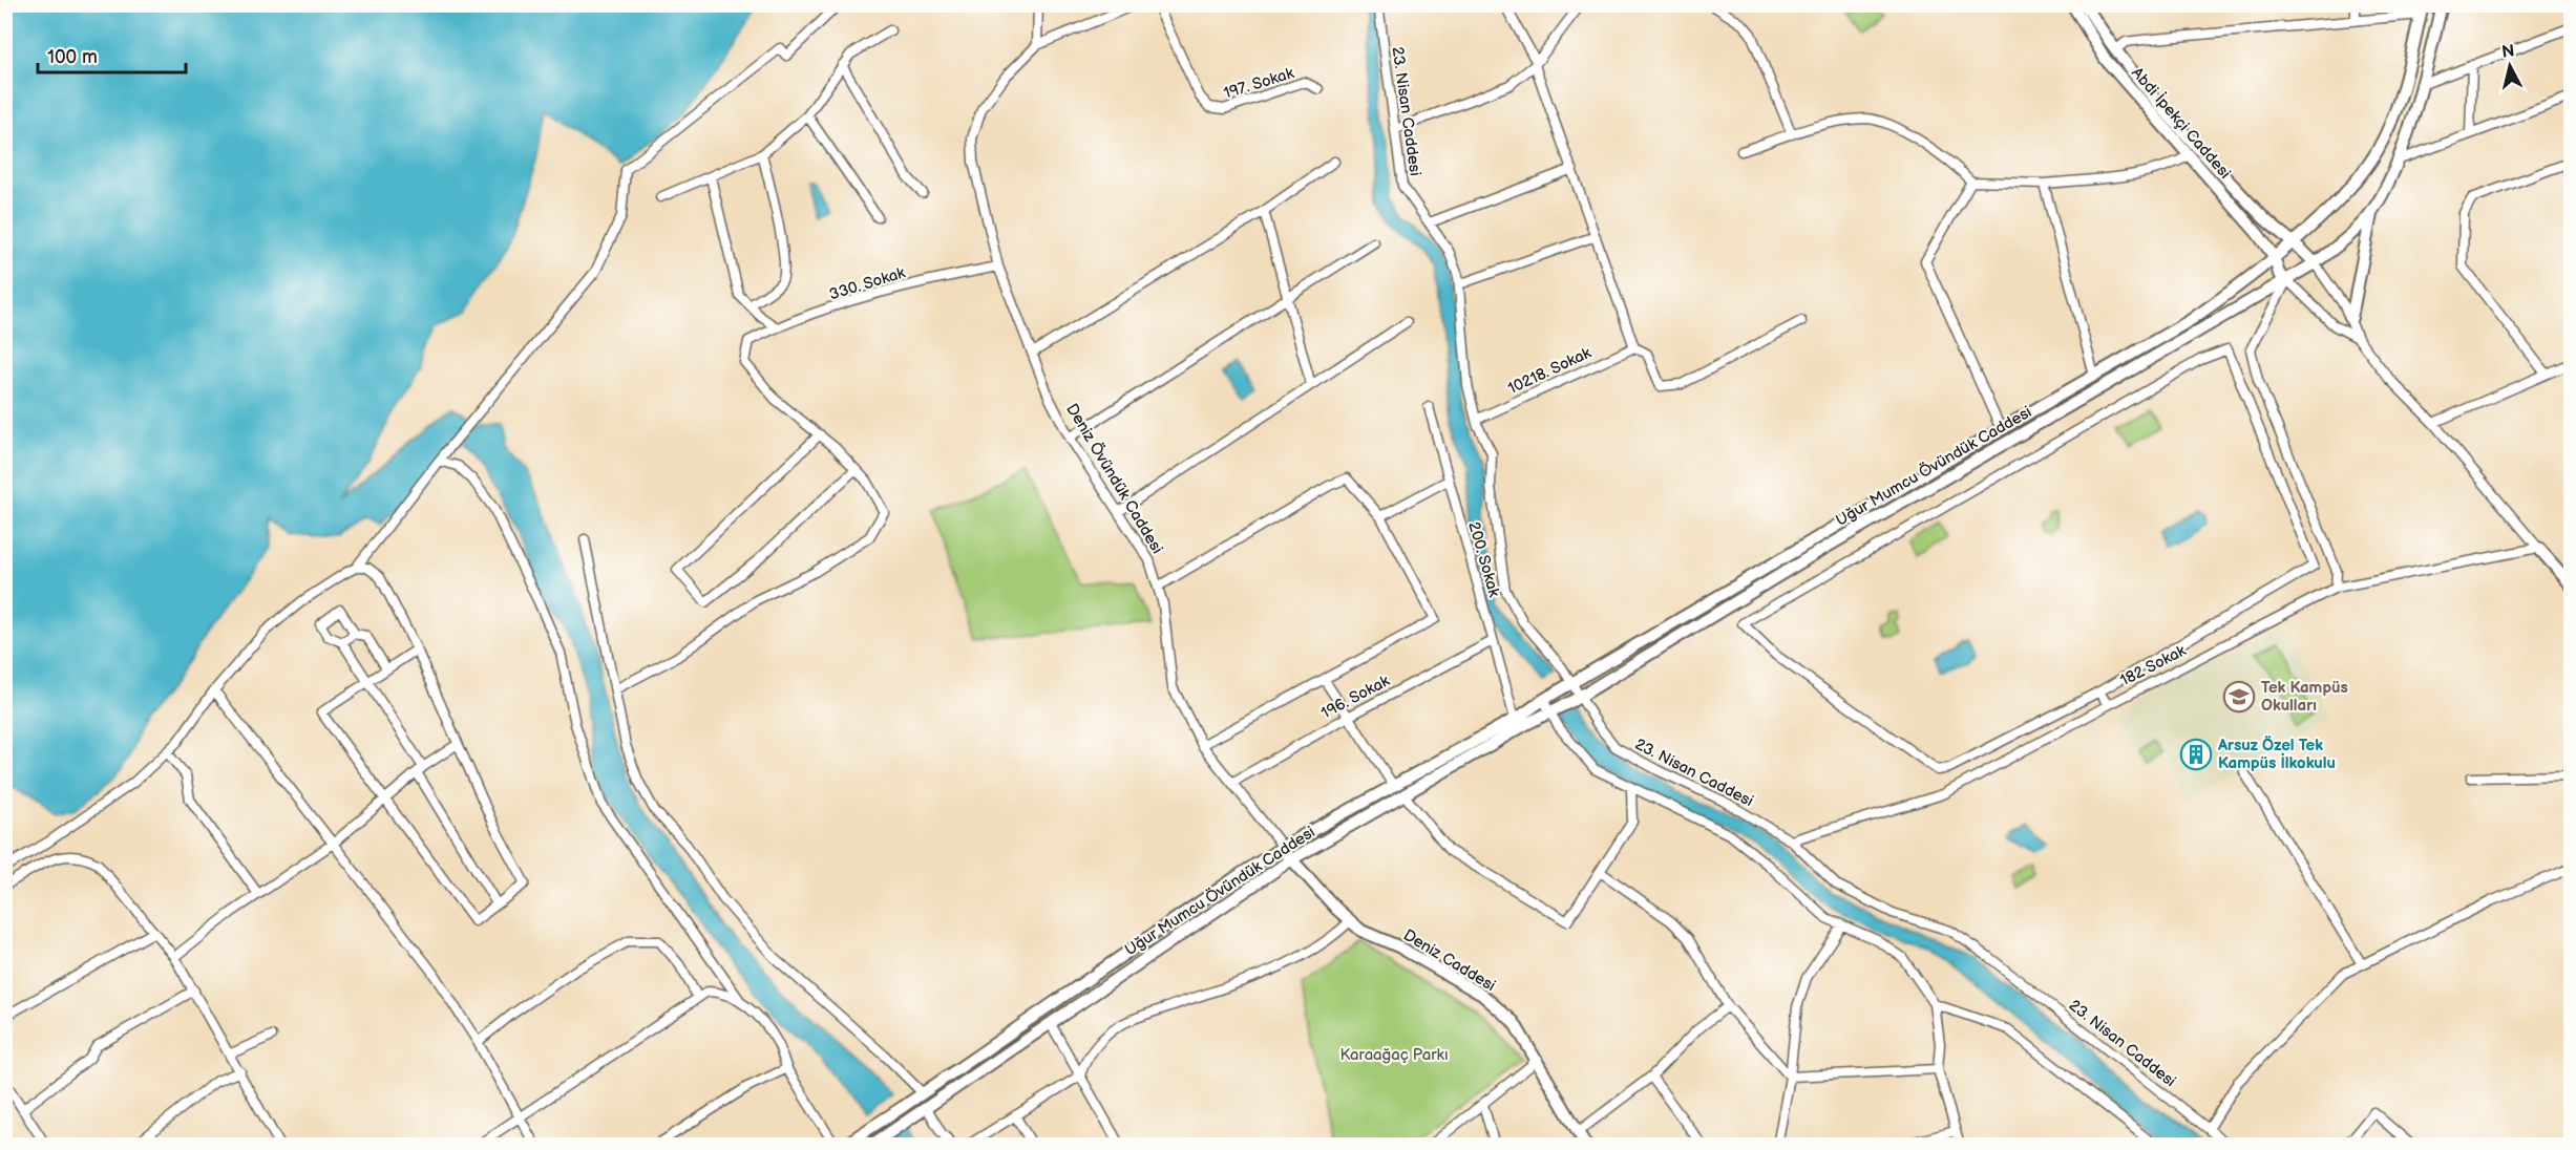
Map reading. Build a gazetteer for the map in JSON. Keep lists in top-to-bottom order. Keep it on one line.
{"streets":{"street":["197. Sokak","23. Nisan Caddesi","Abdi İpekçi Caddesi","330. Sokak","10218. Sokak","Uğur Mumcu Övündük Caddesi","Deniz Övündük Caddesi","200. Sokak","182 Sokak","196. Sokak","Deniz Caddesi"]},"crossings":[["23. Nisan Caddesi","10218. Sokak"],["23. Nisan Caddesi","Uğur Mumcu Övündük Caddesi"],["23. Nisan Caddesi","182 Sokak"],["Abdi İpekçi Caddesi","Uğur Mumcu Övündük Caddesi"],["330. Sokak","Deniz Övündük Caddesi"],["Uğur Mumcu Övündük Caddesi","Deniz Övündük Caddesi"],["Uğur Mumcu Övündük Caddesi","200. Sokak"],["Uğur Mumcu Övündük Caddesi","Deniz Caddesi"],["Deniz Övündük Caddesi","196. Sokak"],["Deniz Övündük Caddesi","Deniz Caddesi"],["200. Sokak","196. Sokak"]],"parks":["Karaağaç Parkı"],"places":{"school or university":["Tek Kampüs Okulları"],"building":["Arsuz Özel Tek Kampüs İlkokulu"]},"scale_bar":"100 m","north":"top"}
